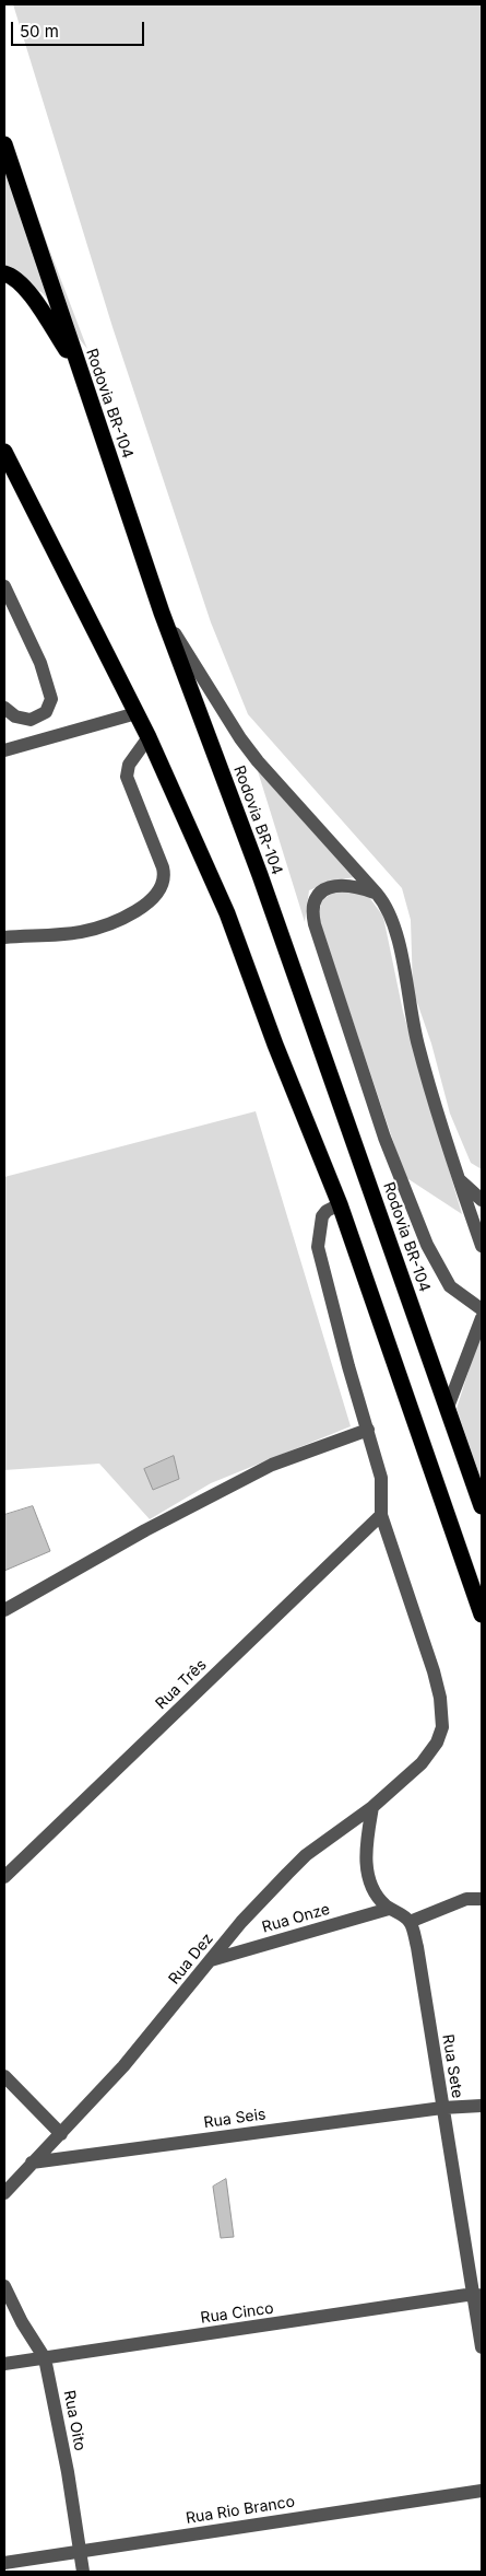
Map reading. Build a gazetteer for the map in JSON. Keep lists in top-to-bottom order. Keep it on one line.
{"streets":{"highway":["Rodovia BR-104"],"street":["Rua Três","Rua Onze","Rua Dez","Rua Sete","Rua Seis","Rua Cinco","Rua Oito","Rua Rio Branco"]},"crossings":[["Rua Três","Rua Dez"],["Rua Onze","Rua Dez"],["Rua Dez","Rua Seis"],["Rua Sete","Rua Seis"],["Rua Sete","Rua Cinco"],["Rua Cinco","Rua Oito"],["Rua Oito","Rua Rio Branco"]],"scale_bar":"50 m"}
